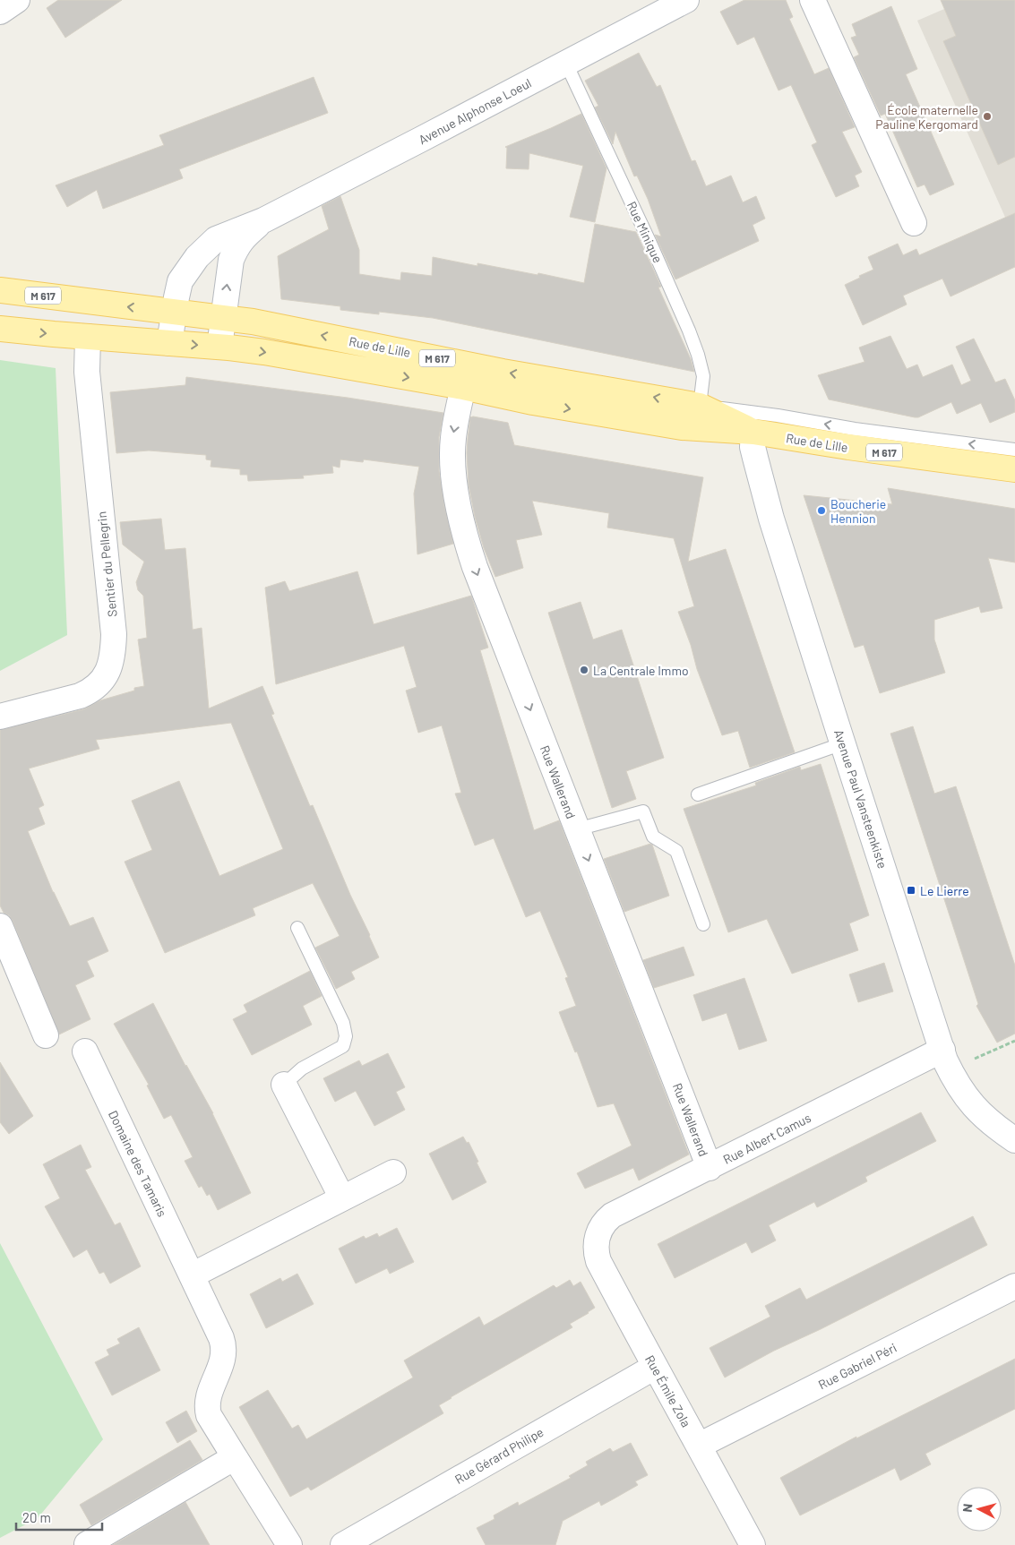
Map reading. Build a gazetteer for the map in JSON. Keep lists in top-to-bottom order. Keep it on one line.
{"streets":{"main road":["M 617","Rue de Lille"],"street":["Avenue Alphonse Loeul","Sentier du Pellegrin","Rue Wallerand","Avenue Paul Vansteenkiste","Rue Albert Camus","Domaine des Tamaris","Rue Gabriel Péri","Rue Émile Zola","Rue Gérard Philipe"],"lane":["Rue Minique"]},"crossings":[["Avenue Alphonse Loeul","Rue Minique"],["Avenue Alphonse Loeul","Rue de Lille"],["Rue Minique","Rue de Lille"],["Rue de Lille","Sentier du Pellegrin"],["Rue de Lille","Rue Wallerand"],["Rue de Lille","Avenue Paul Vansteenkiste"],["Rue Wallerand","Rue Albert Camus"],["Avenue Paul Vansteenkiste","Rue Albert Camus"],["Rue Albert Camus","Rue Émile Zola"],["Rue Gabriel Péri","Rue Émile Zola"],["Rue Émile Zola","Rue Gérard Philipe"]],"one_way":["Rue Wallerand"],"places":{"other":["École maternelle Pauline Kergomard","Boucherie Hennion","La Centrale Immo"],"transit":["Le Lierre"]},"scale_bar":"20 m","north":"left"}
